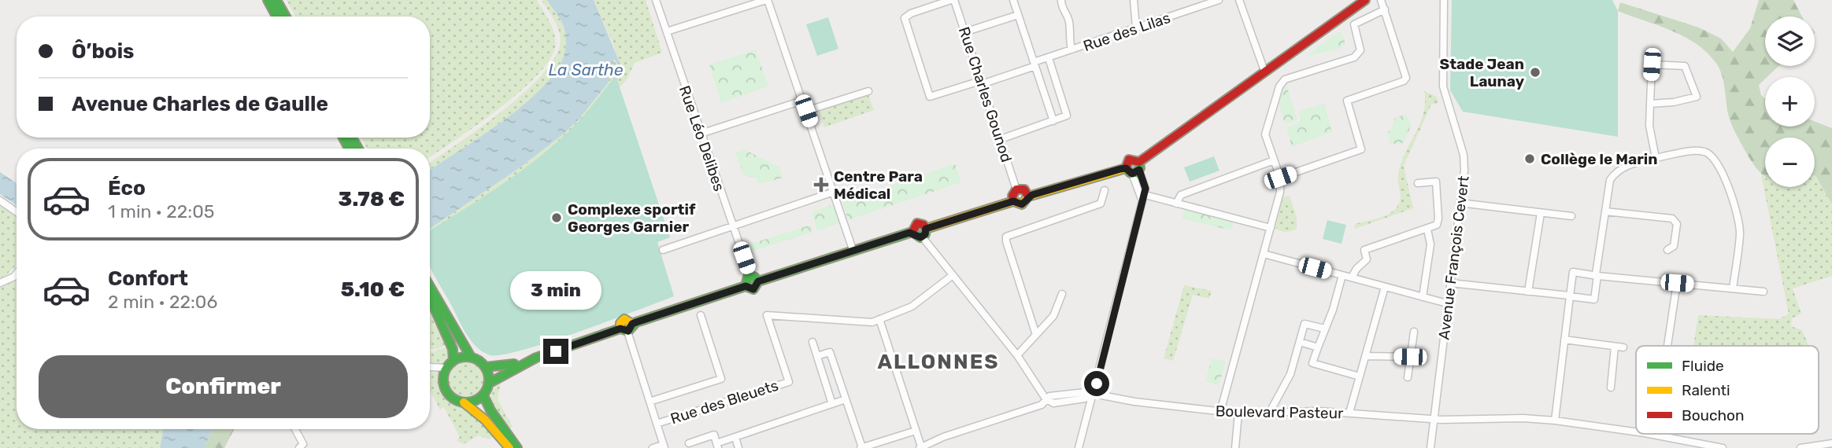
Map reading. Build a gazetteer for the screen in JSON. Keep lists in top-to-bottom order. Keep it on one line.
{"streets":{"street":["Rue des Lilas","Rue Charles Gounod","Rue Léo Delibes","Avenue François Cevert","Rue des Bleuets","Boulevard Pasteur"]},"crossings":[["Rue des Lilas","Rue Charles Gounod"],["Avenue François Cevert","Boulevard Pasteur"]],"districts":["ALLONNES"],"water":["La Sarthe"],"places":{"other":["Stade Jean Launay","Collège le Marin","Complexe sportif Georges Garnier"],"health":["Centre Para Médical"]},"legend":["Fluide","Ralenti","Bouchon"],"page":{"map_buttons":["+","−"],"banner":["Ô’bois","Avenue Charles de Gaulle"],"list":[{"name":"Éco","note":"1 min · 22:05","value":"3.78 €"},{"name":"Confort","note":"2 min · 22:06","value":"5.10 €"}],"bubble":"3 min","buttons":"Confirmer"}}
